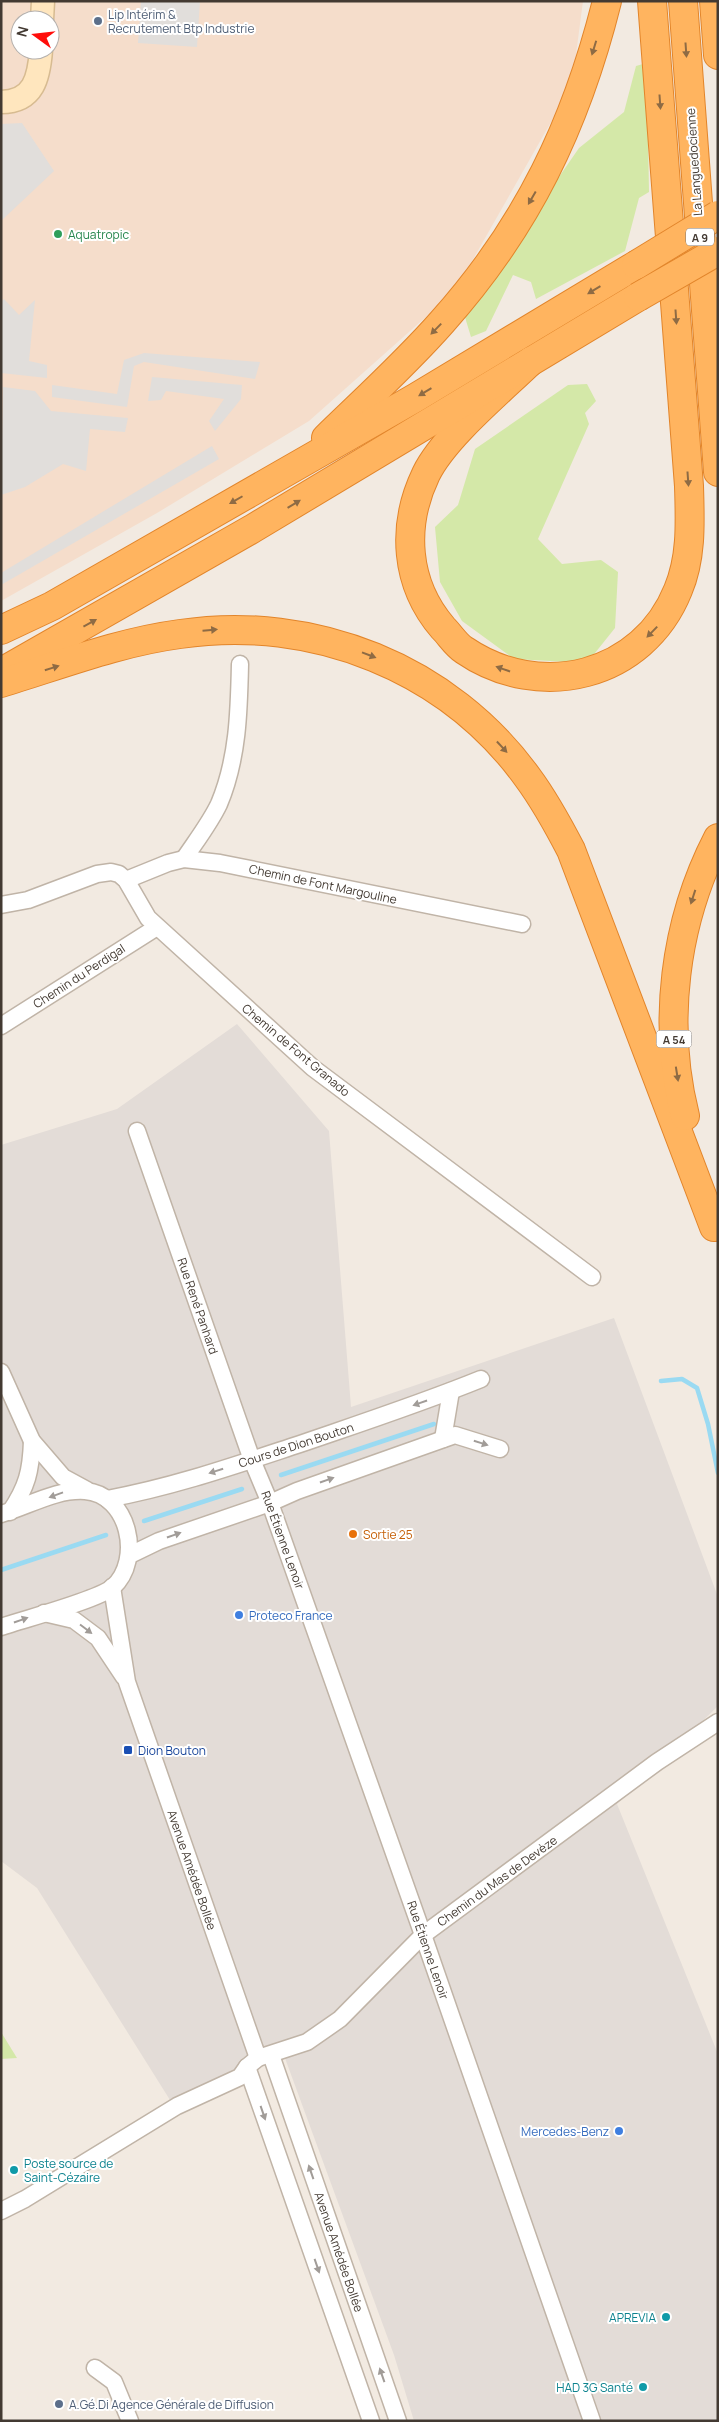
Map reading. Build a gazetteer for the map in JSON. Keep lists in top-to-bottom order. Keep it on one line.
{"streets":{"highway":["La Languedocienne","A 9","A 54"],"street":["Chemin de Font Margouline","Chemin du Perdigal","Chemin de Font Granado","Rue René Panhard","Cours de Dion Bouton","Rue Étienne Lenoir","Avenue Amédée Bollée","Chemin du Mas de Devèze"]},"crossings":[["Chemin de Font Margouline","Chemin de Font Granado"],["Chemin du Perdigal","Chemin de Font Granado"],["Rue René Panhard","Cours de Dion Bouton"],["Rue René Panhard","Rue Étienne Lenoir"],["Rue Étienne Lenoir","Chemin du Mas de Devèze"],["Avenue Amédée Bollée","Chemin du Mas de Devèze"]],"one_way":["La Languedocienne"],"places":{"other":["Lip Intérim & Recrutement Btp Industrie","Aquatropic","Sortie 25","Proteco France","Mercedes-Benz","Poste source de Saint-Cézaire","APREVIA","HAD 3G Santé","A.Gé.Di Agence Générale de Diffusion"],"transit":["Dion Bouton"]},"north":"left"}
